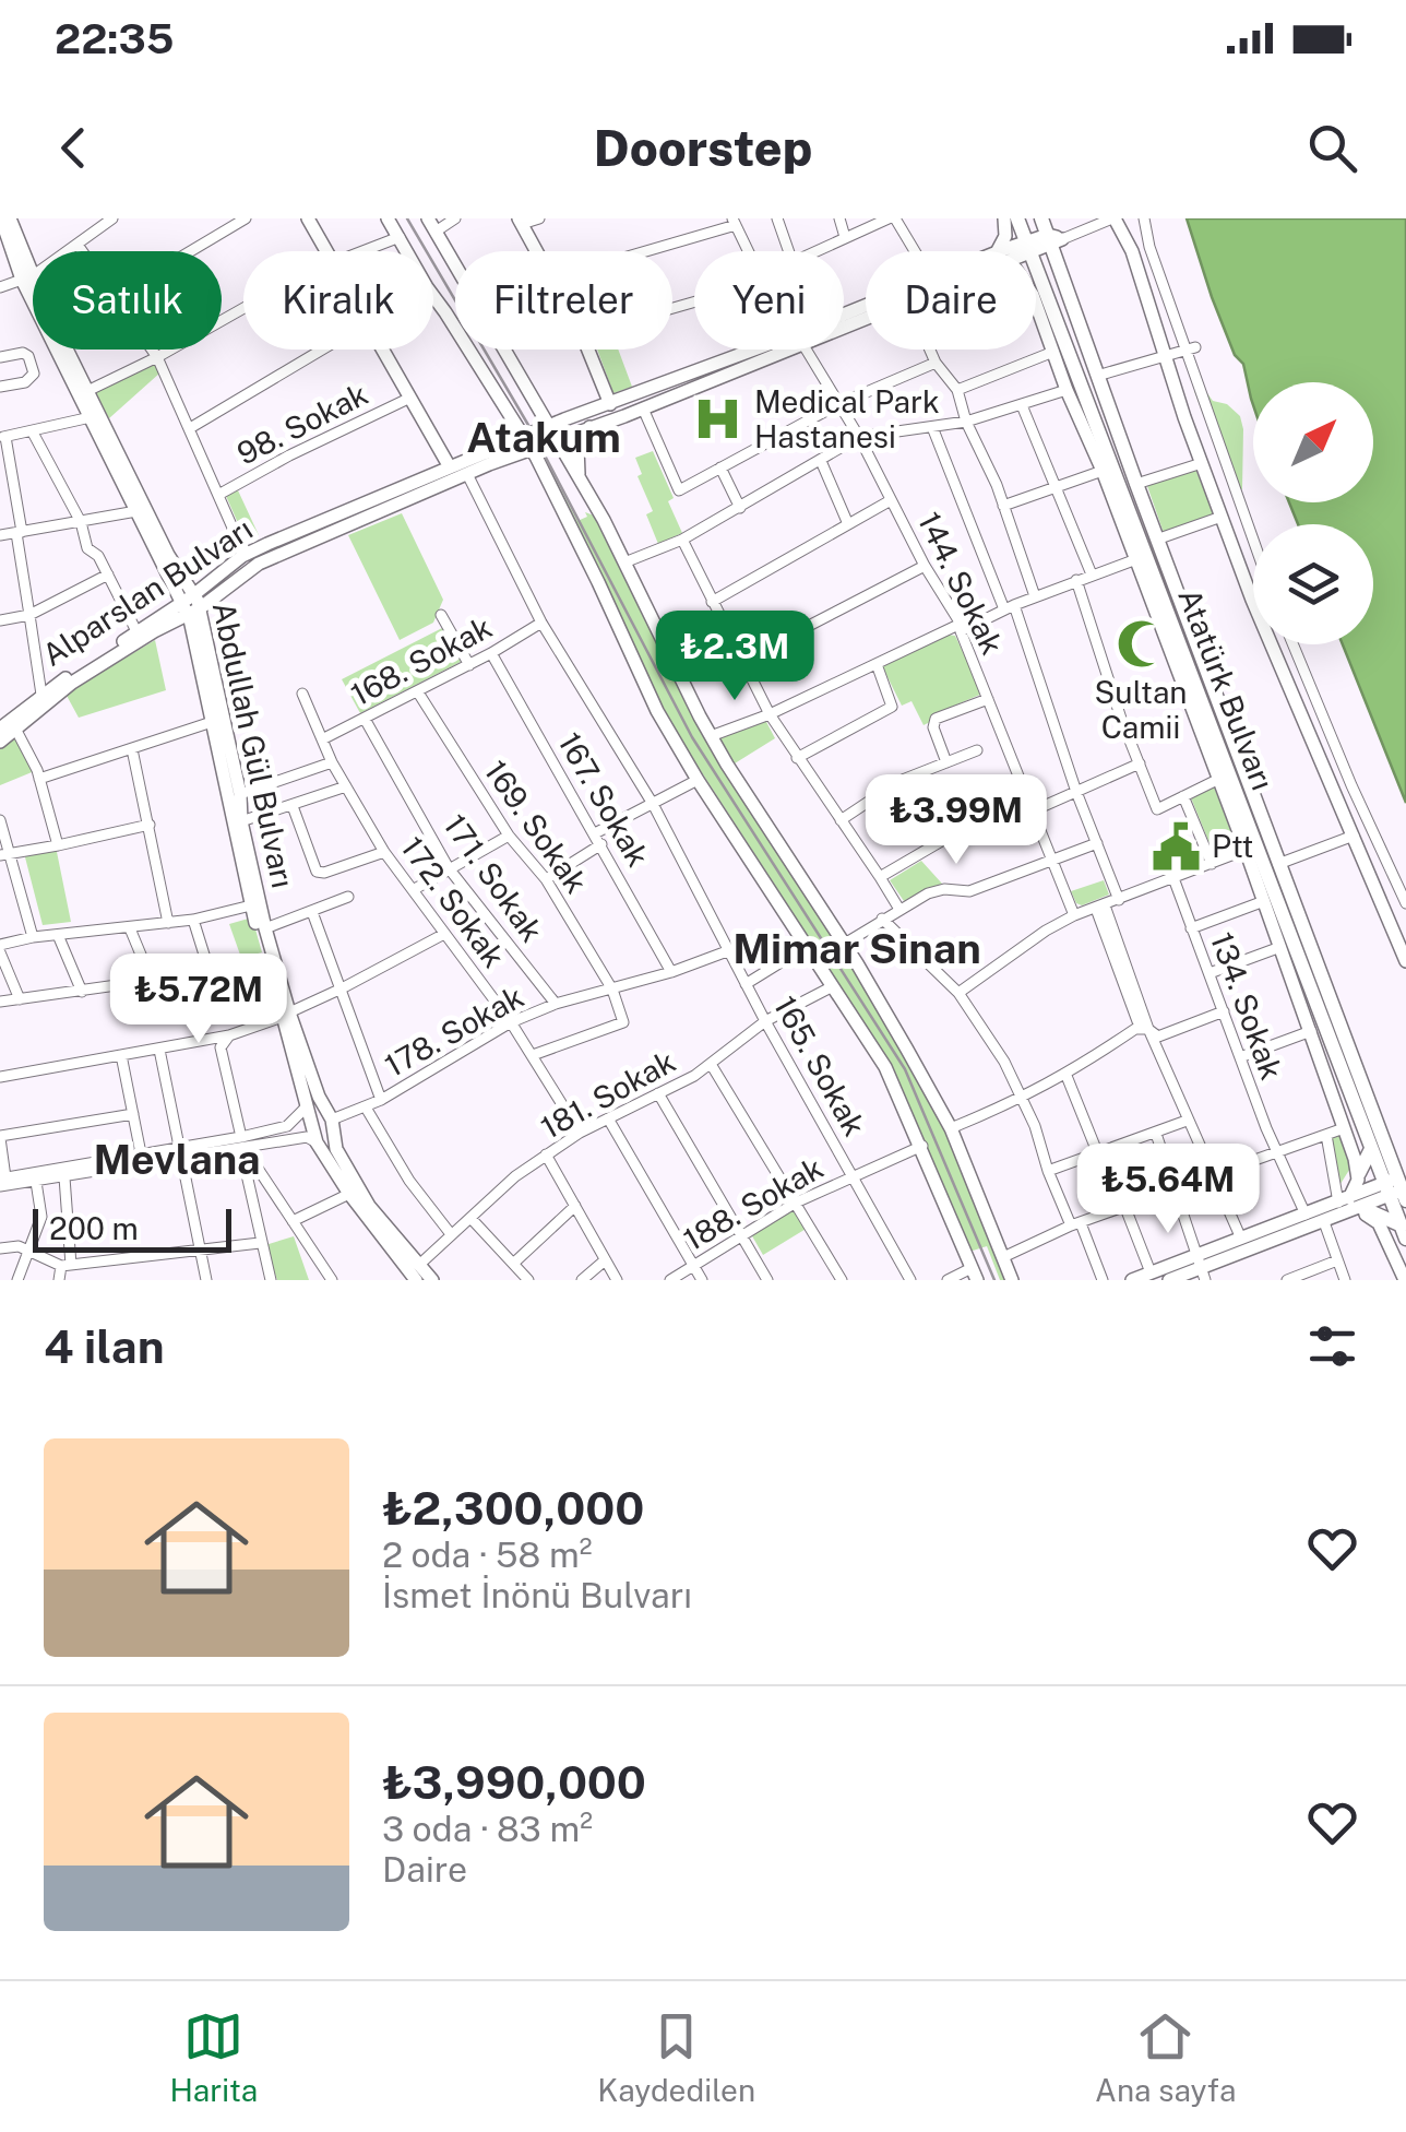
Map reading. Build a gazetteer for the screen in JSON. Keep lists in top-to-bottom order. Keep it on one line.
{"streets":{"highway":["Atatürk Bulvarı"],"main road":["Alparslan Bulvarı","Abdullah Gül Bulvarı"],"street":["98. Sokak","144. Sokak","168. Sokak","167. Sokak","169. Sokak","171. Sokak","172. Sokak","134. Sokak","178. Sokak","165. Sokak","181. Sokak","188. Sokak"]},"crossings":[["Alparslan Bulvarı","Atatürk Bulvarı"],["Alparslan Bulvarı","Abdullah Gül Bulvarı"],["Alparslan Bulvarı","165. Sokak"],["168. Sokak","167. Sokak"],["168. Sokak","169. Sokak"],["168. Sokak","171. Sokak"],["168. Sokak","172. Sokak"],["168. Sokak","165. Sokak"],["Abdullah Gül Bulvarı","178. Sokak"],["Abdullah Gül Bulvarı","181. Sokak"],["167. Sokak","178. Sokak"],["169. Sokak","178. Sokak"],["171. Sokak","178. Sokak"],["172. Sokak","178. Sokak"],["172. Sokak","181. Sokak"],["178. Sokak","165. Sokak"],["165. Sokak","181. Sokak"],["165. Sokak","188. Sokak"]],"districts":["Atakum","Mimar Sinan","Mevlana"],"places":{"hospital":["Medical Park Hastanesi"],"mosque":["Sultan Camii"],"public building":["Ptt"]},"scale_bar":"200 m","north":"top right","page":{"status":"22:35","header":"Doorstep","chip":["Satılık","Kiralık","Filtreler","Yeni","Daire"],"price":["₺2.3M","₺3.99M","₺5.72M","₺5.64M"],"scale":"200 m","heading":"4 ilan","list":[{"name":"₺2,300,000","note":"2 oda · 58 m² · İsmet İnönü Bulvarı"},{"name":"₺3,990,000","note":"3 oda · 83 m² · Daire"}],"tabs":["Harita","Kaydedilen","Ana sayfa"]}}
